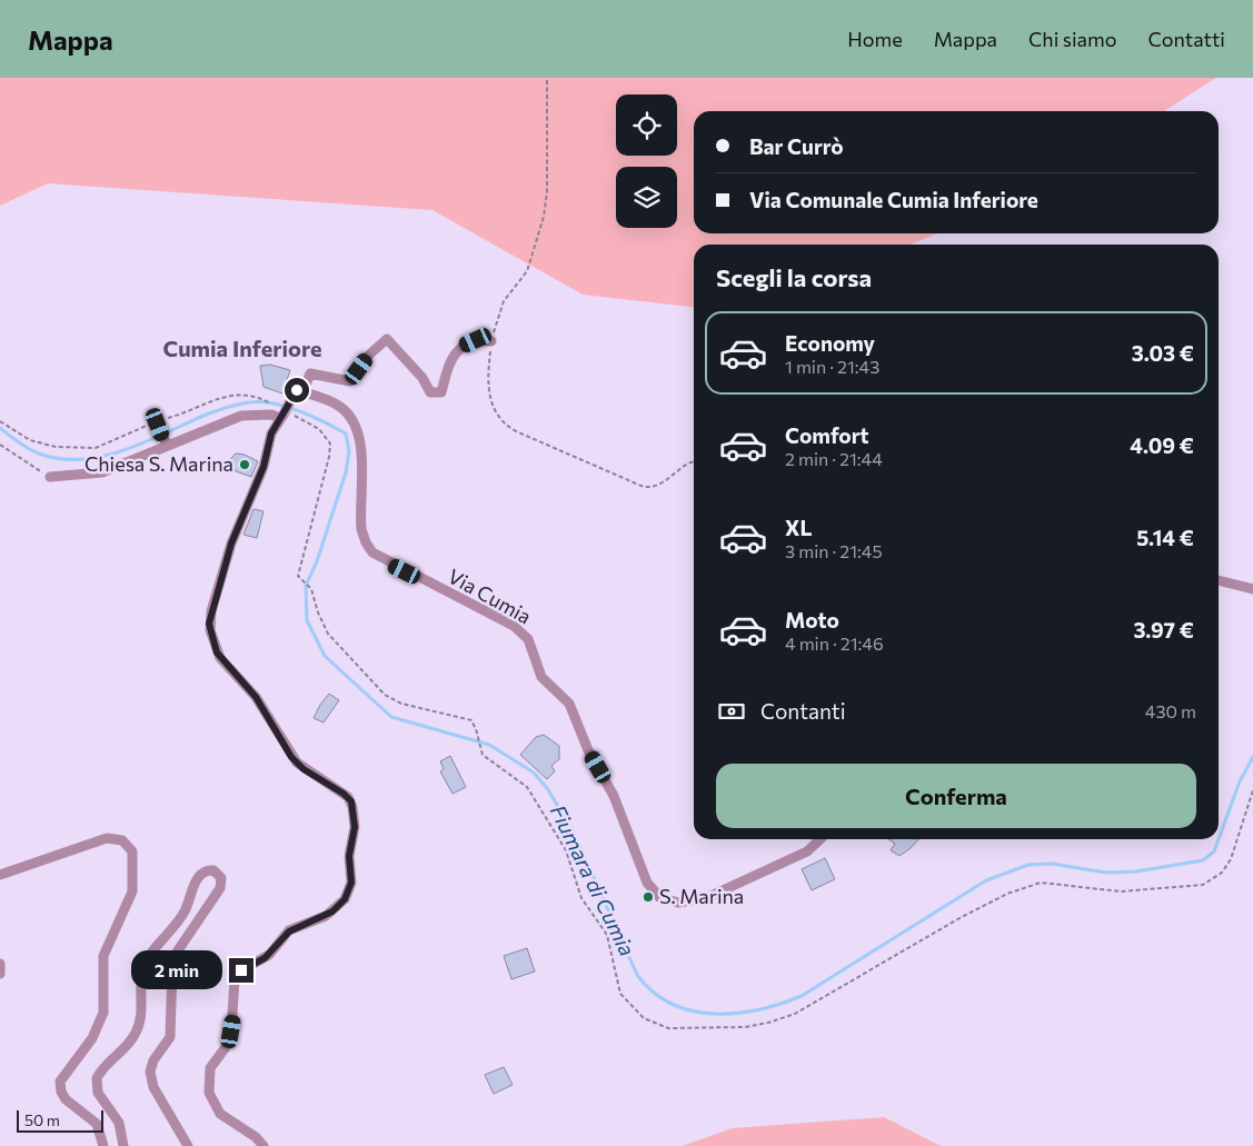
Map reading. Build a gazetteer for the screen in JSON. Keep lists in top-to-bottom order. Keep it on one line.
{"streets":{"street":["Via Cumia"]},"districts":["Cumia Inferiore"],"water":["Fiumara di Cumia"],"places":["Chiesa S. Marina","S. Marina"],"scale_bar":"50 m","page":{"header":"Mappa","nav":["Home","Mappa","Chi siamo","Contatti"],"banner":["Bar Currò","Via Comunale Cumia Inferiore"],"heading":"Scegli la corsa","list":[{"name":"Economy","note":"1 min · 21:43","value":"3.03 €"},{"name":"Comfort","note":"2 min · 21:44","value":"4.09 €"},{"name":"XL","note":"3 min · 21:45","value":"5.14 €"},{"name":"Moto","note":"4 min · 21:46","value":"3.97 €"}],"pay":["Contanti","430 m"],"buttons":"Conferma","bubble":"2 min","scale":"50 m"}}
